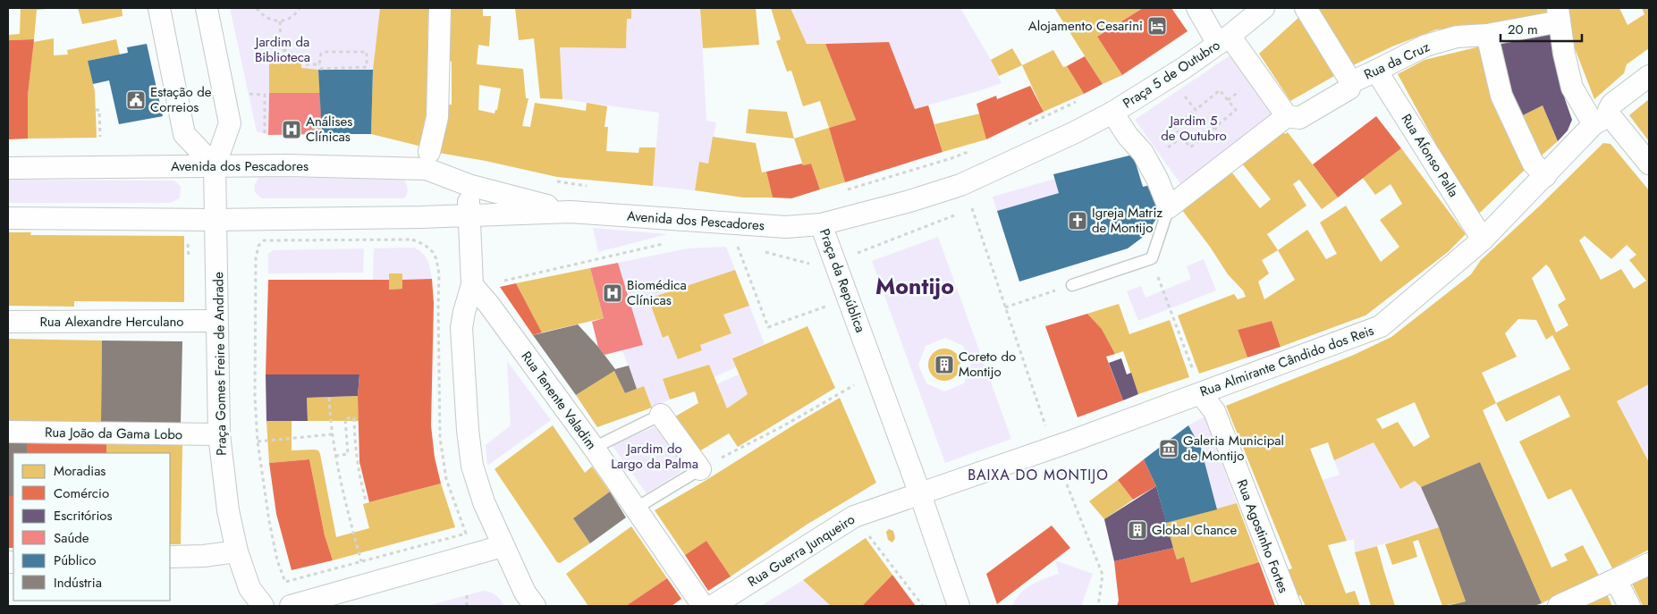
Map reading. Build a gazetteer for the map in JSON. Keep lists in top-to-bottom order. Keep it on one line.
{"streets":{"street":["Rua da Cruz","Praça 5 de Outubro","Rua Afonso Palla","Avenida dos Pescadores","Praça da República","Rua Alexandre Herculano","Rua Almirante Cândido dos Reis","Praça Gomes Freire de Andrade","Rua Tenente Valadim","Rua João da Gama Lobo","Rua Agostinho Fortes","Rua Guerra Junqueiro"]},"crossings":[["Rua da Cruz","Praça 5 de Outubro"],["Rua da Cruz","Rua Afonso Palla"],["Praça 5 de Outubro","Praça da República"],["Rua Afonso Palla","Rua Almirante Cândido dos Reis"],["Avenida dos Pescadores","Praça da República"],["Avenida dos Pescadores","Praça Gomes Freire de Andrade"],["Praça da República","Rua Almirante Cândido dos Reis"],["Praça da República","Rua Guerra Junqueiro"],["Rua Alexandre Herculano","Praça Gomes Freire de Andrade"],["Rua Almirante Cândido dos Reis","Rua Agostinho Fortes"],["Rua Almirante Cândido dos Reis","Rua Guerra Junqueiro"],["Praça Gomes Freire de Andrade","Rua João da Gama Lobo"]],"districts":["Montijo","BAIXA DO MONTIJO"],"parks":["Jardim da Biblioteca","Jardim 5 de Outubro","Jardim do Largo da Palma"],"places":{"hotel":["Alojamento Cesarini"],"public building":["Estação de Correios"],"hospital":["Análises Clínicas","Biomédica Clínicas"],"church":["Igreja Matriz de Montijo"],"building":["Coreto do Montijo","Global Chance"],"museum":["Galeria Municipal de Montijo"]},"legend":["Moradias","Comércio","Escritórios","Saúde","Público","Indústria"],"scale_bar":"20 m"}
